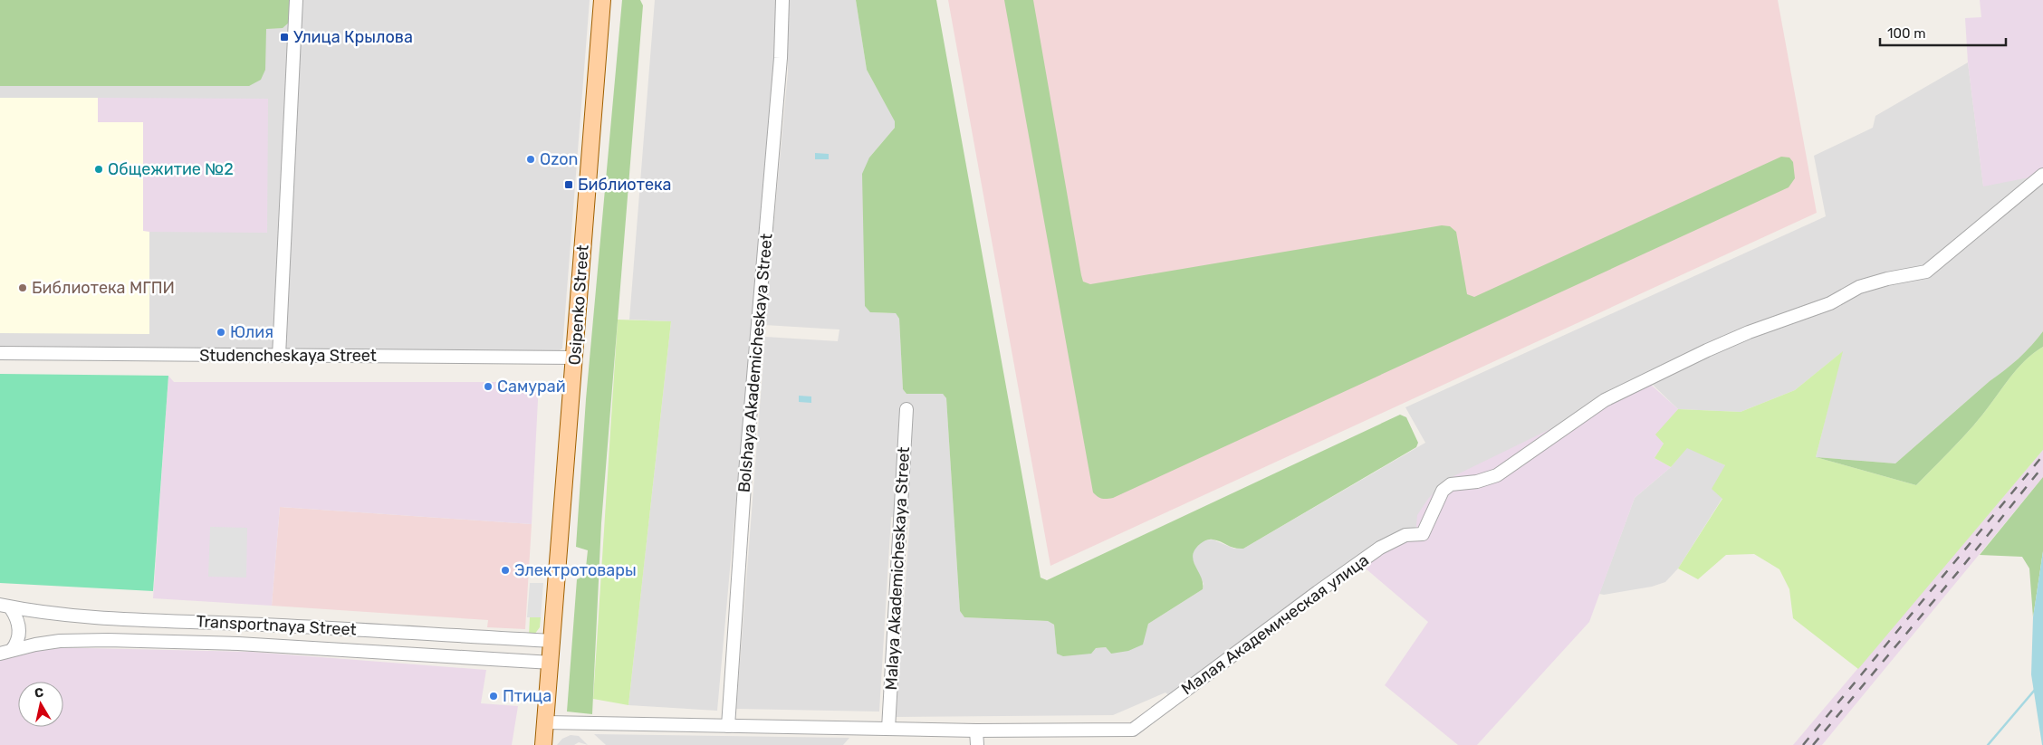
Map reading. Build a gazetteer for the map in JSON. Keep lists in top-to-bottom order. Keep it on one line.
{"streets":{"main road":["Osipenko Street"],"street":["Studencheskaya Street","Bolshaya Akademicheskaya Street","Malaya Akademicheskaya Street","Малая Академическая улица","Transportnaya Street"]},"crossings":[["Osipenko Street","Studencheskaya Street"],["Osipenko Street","Transportnaya Street"]],"places":{"transit":["Улица Крылова","Библиотека"],"other":["Ozon","Общежитие №2","Библиотека МГПИ","Юлия","Самурай","Электротовары","Птица"]},"scale_bar":"100 m","north":"top"}
